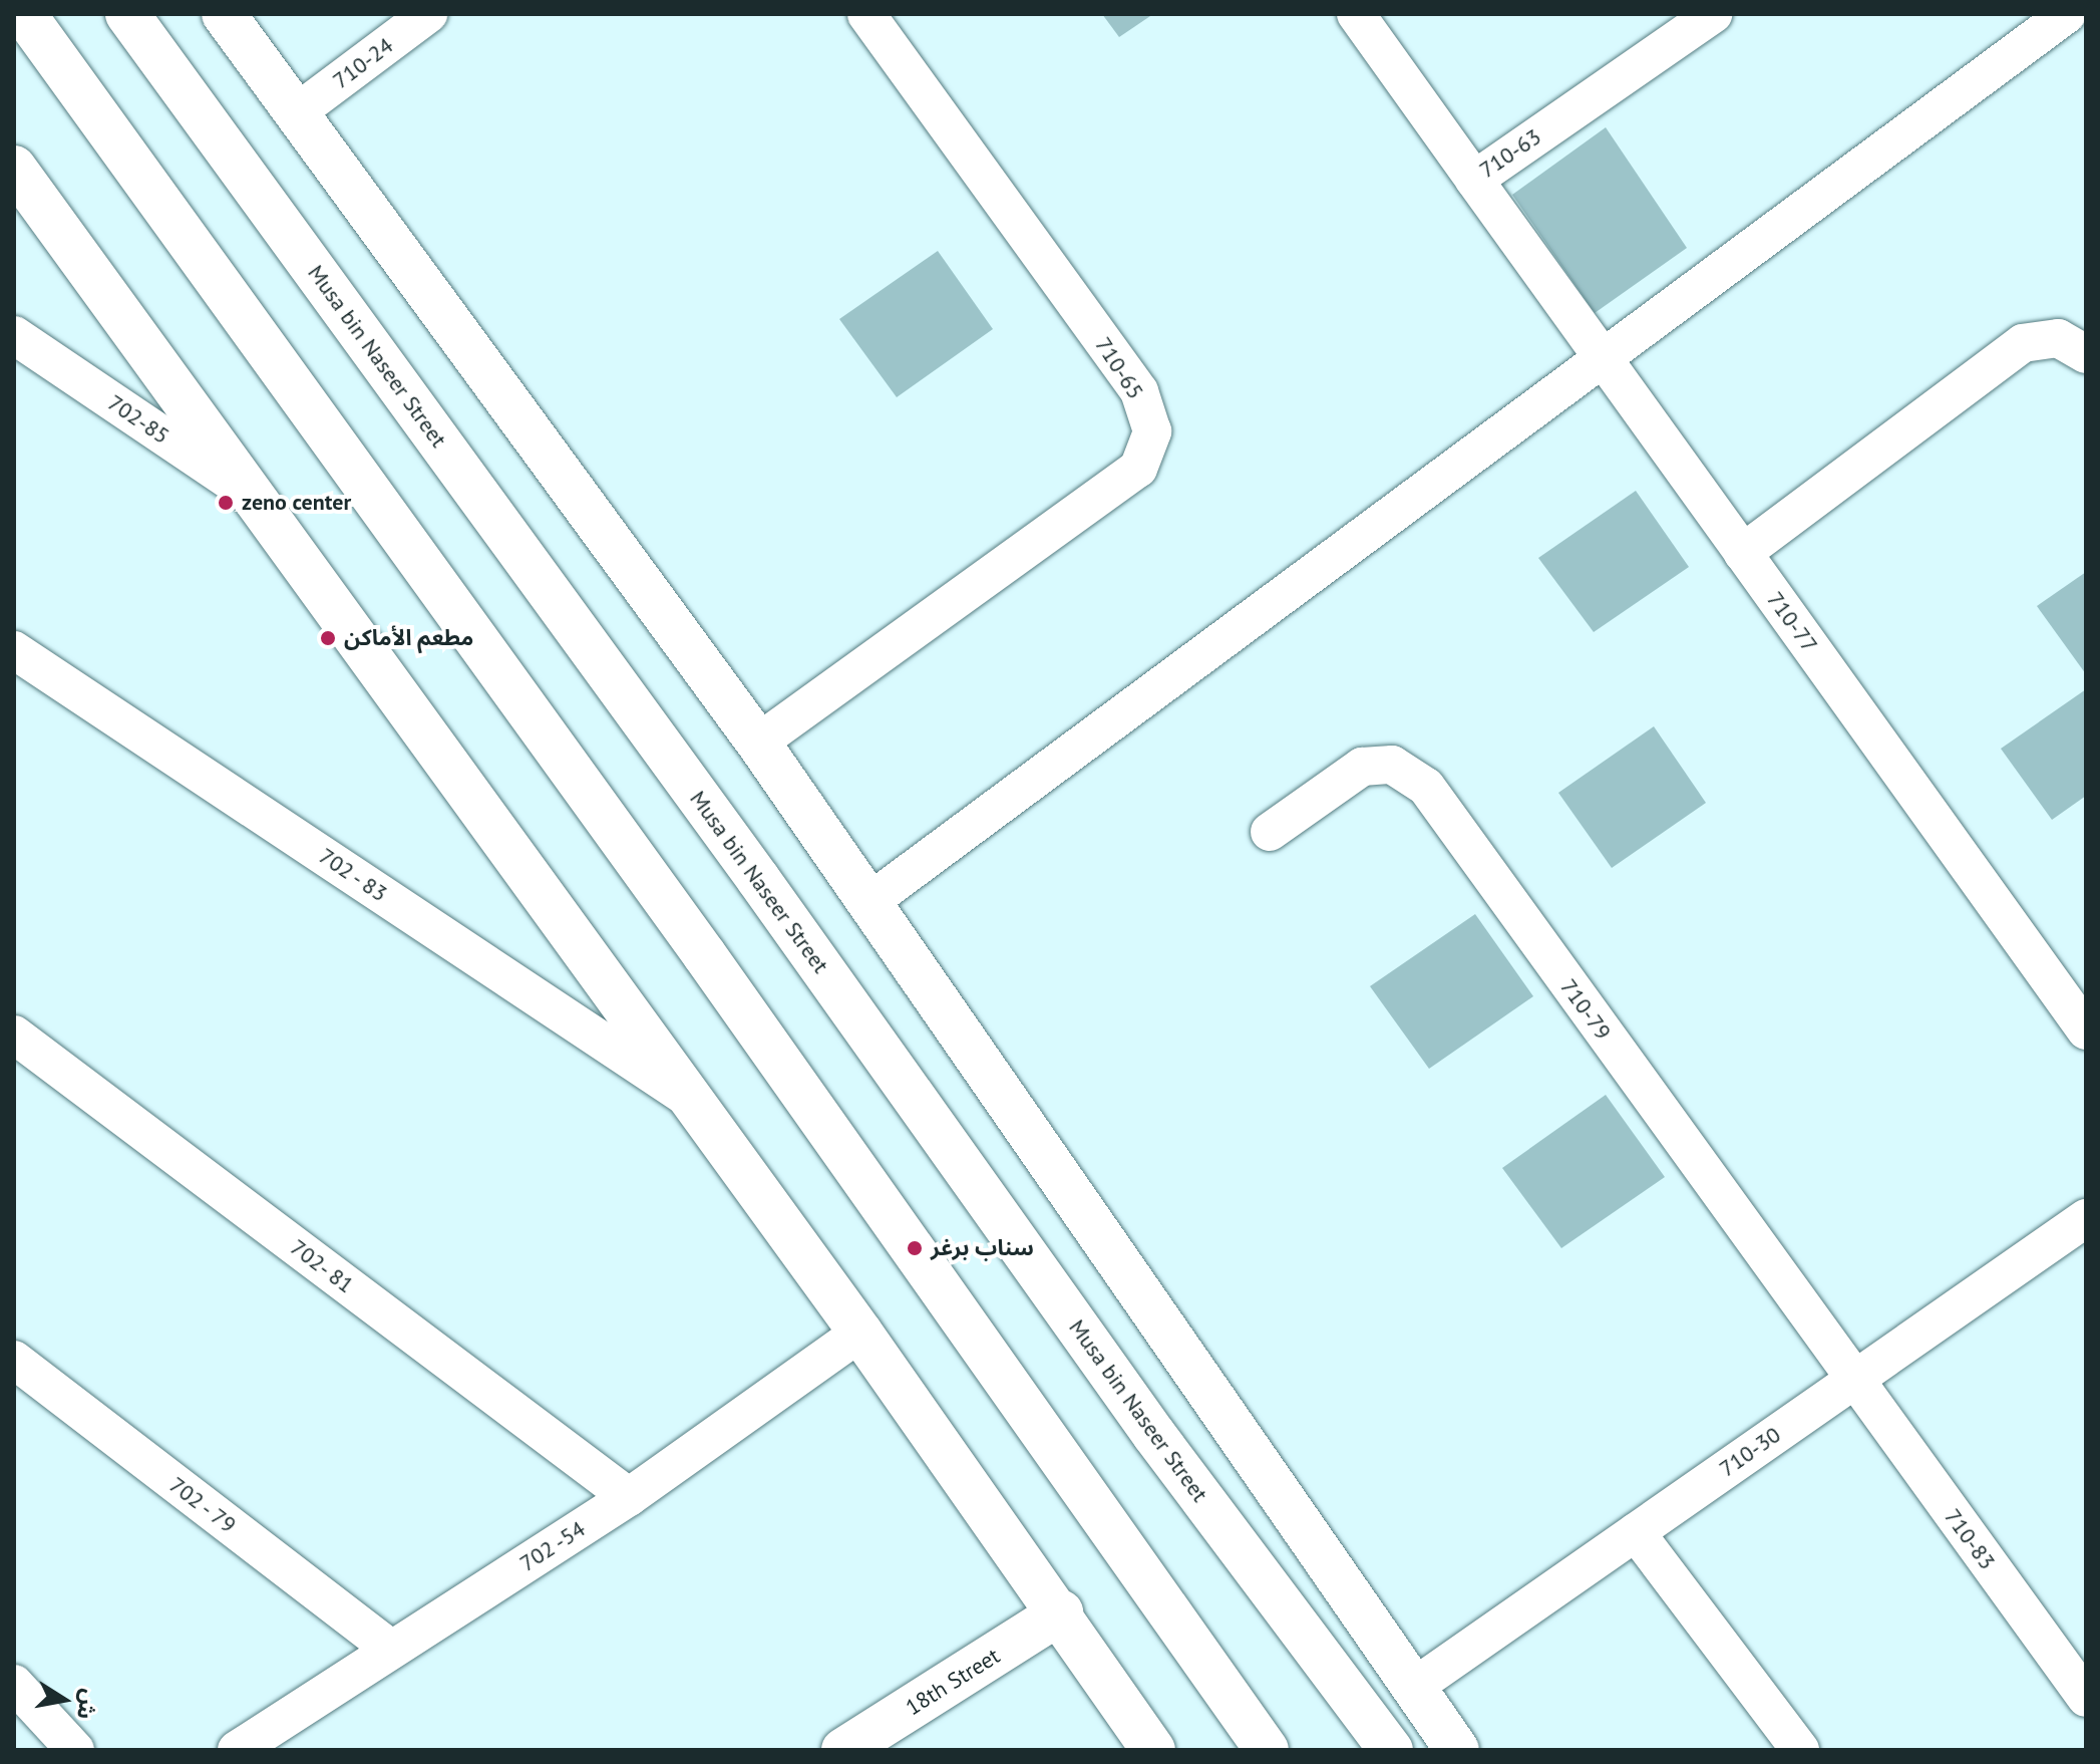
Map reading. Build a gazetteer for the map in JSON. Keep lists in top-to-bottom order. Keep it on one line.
{"streets":{"street":["710-24","710-63","Musa bin Naseer Street","710-65","702-85","710-77","702 - 83","710-79","702- 81","710-30","702 - 79","710-83","702 -54","18th Street"]},"crossings":[["710-63","710-77"],["710-79","710-30"],["710-79","710-83"],["702- 81","702 -54"],["710-30","710-83"],["702 - 79","702 -54"]],"places":["zeno center","مطعم الأماكن","سناب برغر"],"north":"right"}
